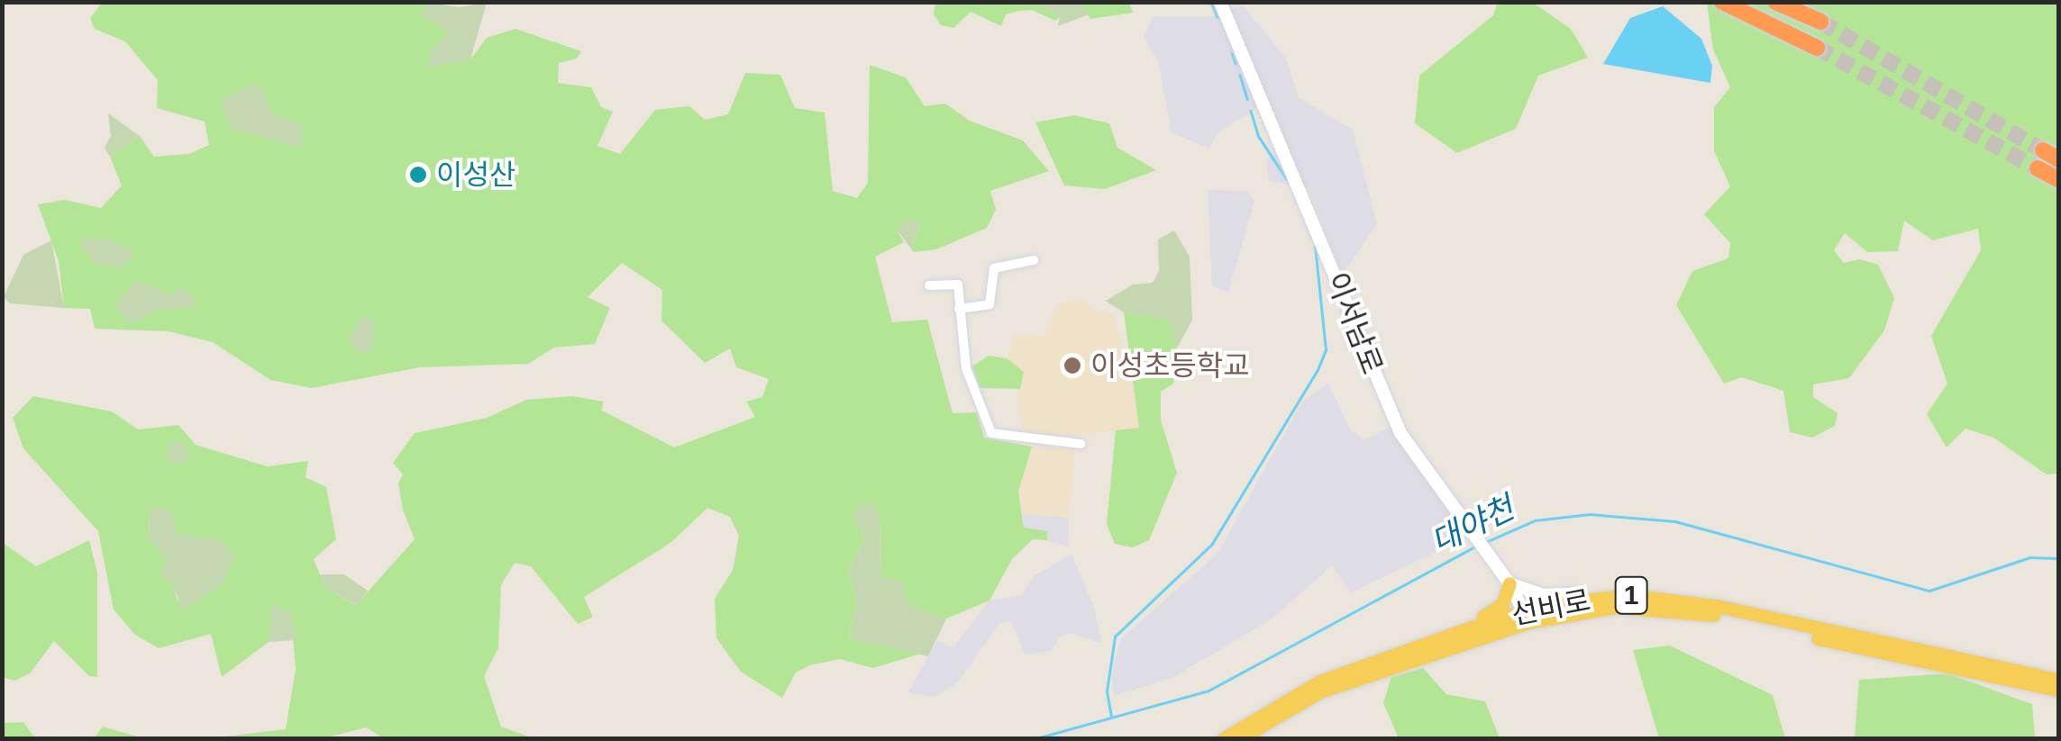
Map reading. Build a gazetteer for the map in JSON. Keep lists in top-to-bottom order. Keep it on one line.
{"streets":{"main road":["이서남로","1","선비로"]},"crossings":[["이서남로","선비로"]],"water":["대야천"],"places":["이성산","이성초등학교"]}
